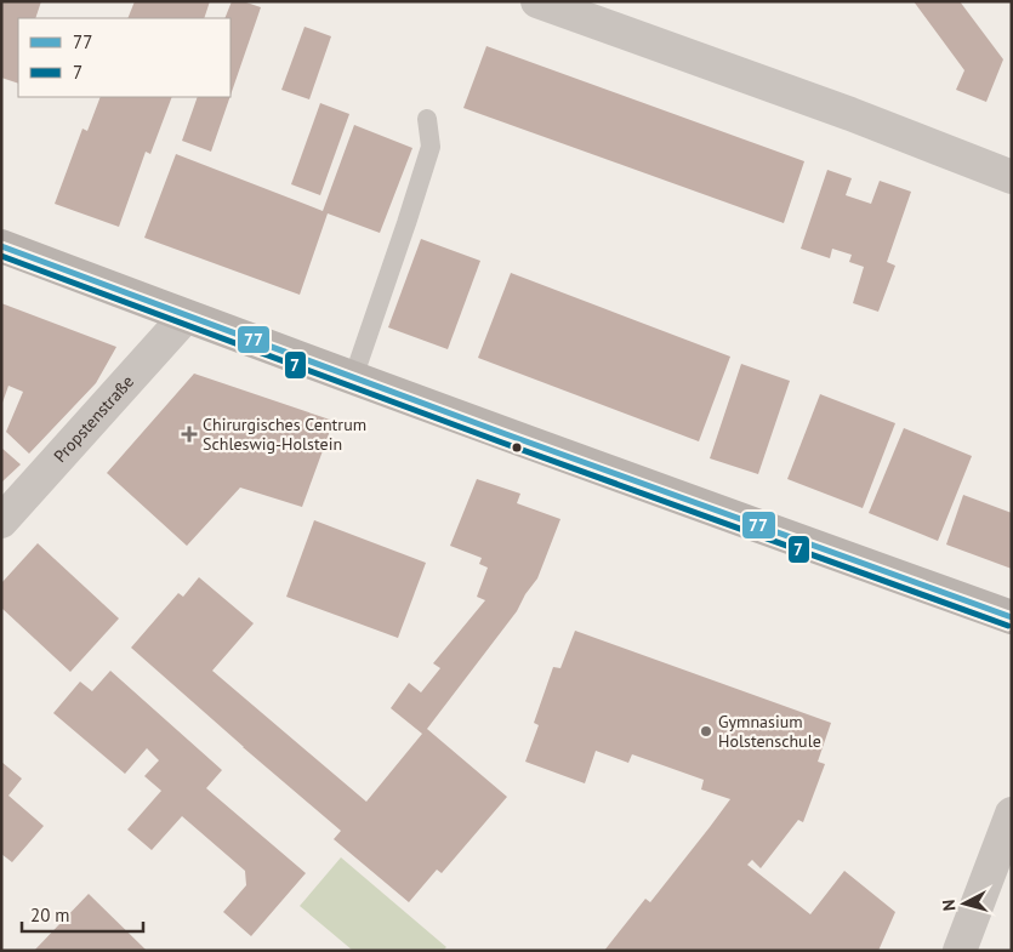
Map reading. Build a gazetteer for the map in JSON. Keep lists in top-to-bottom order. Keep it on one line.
{"streets":{"street":["Propstenstraße"]},"places":{"health":["Chirurgisches Centrum Schleswig-Holstein"],"other":["Gymnasium Holstenschule"]},"lines":["transit line 77","transit line 7"],"legend":["77","7"],"scale_bar":"20 m","north":"left"}
